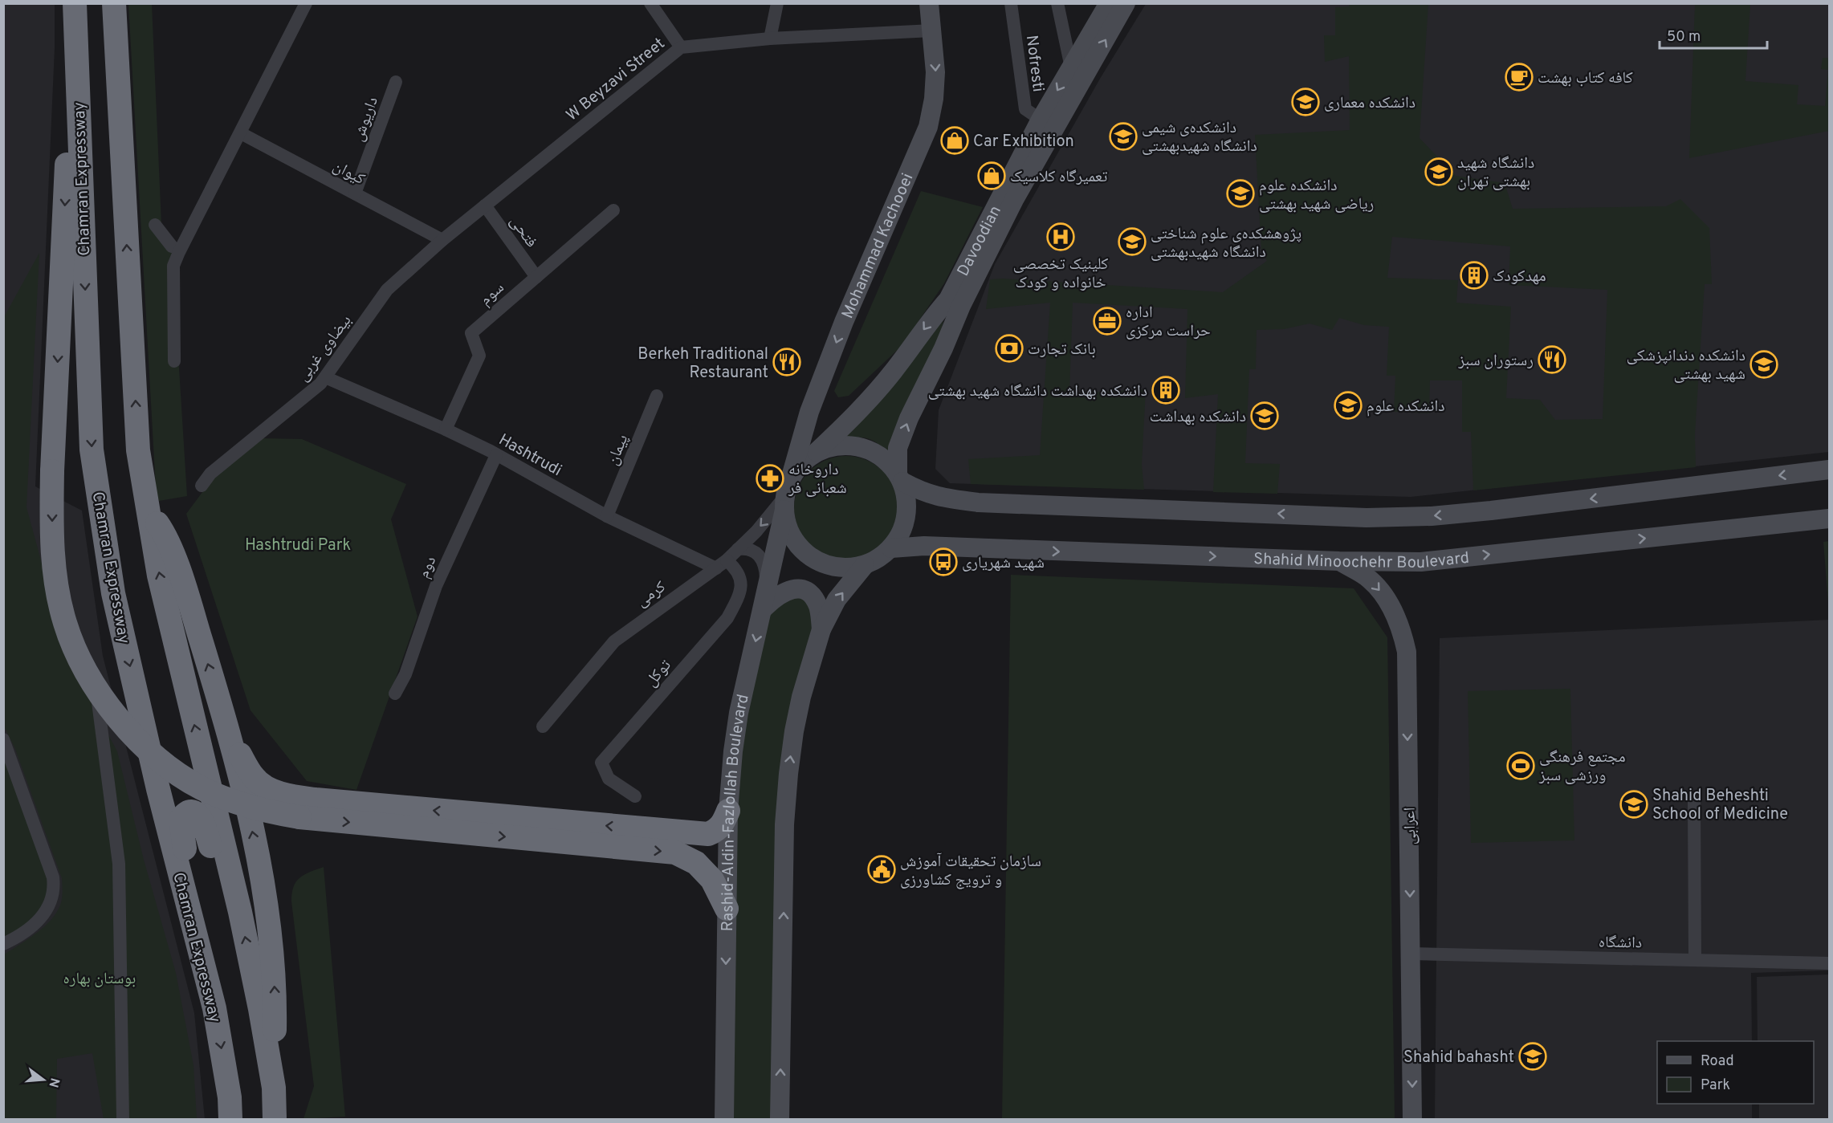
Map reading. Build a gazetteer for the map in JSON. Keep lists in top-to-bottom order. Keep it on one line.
{"streets":{"highway":["Chamran Expressway"],"main road":["Davoodian","Mohammad Kachooei","Shahid Minoochehr Boulevard","Rashid-Aldin-Fazlollah Boulevard","اعرابی"],"street":["Nofresti","W Beyzavi Street","داریوش","کیوان","فتحی","سوم","بیضاوی غربی","پیمان","Hashtrudi","دوم","کرمی","توکل","دانشگاه"]},"crossings":[["Nofresti","Davoodian"],["W Beyzavi Street","کیوان"],["W Beyzavi Street","فتحی"],["W Beyzavi Street","Mohammad Kachooei"],["W Beyzavi Street","بیضاوی غربی"],["داریوش","کیوان"],["کیوان","بیضاوی غربی"],["فتحی","سوم"],["Davoodian","Mohammad Kachooei"],["Davoodian","Shahid Minoochehr Boulevard"],["Davoodian","کرمی"],["Davoodian","Rashid-Aldin-Fazlollah Boulevard"],["Mohammad Kachooei","Shahid Minoochehr Boulevard"],["Mohammad Kachooei","کرمی"],["Mohammad Kachooei","Rashid-Aldin-Fazlollah Boulevard"],["سوم","Hashtrudi"],["بیضاوی غربی","Hashtrudi"],["پیمان","Hashtrudi"],["Hashtrudi","دوم"],["Hashtrudi","کرمی"],["Hashtrudi","توکل"],["Shahid Minoochehr Boulevard","کرمی"],["Shahid Minoochehr Boulevard","Rashid-Aldin-Fazlollah Boulevard"],["Shahid Minoochehr Boulevard","اعرابی"],["کرمی","توکل"],["کرمی","Rashid-Aldin-Fazlollah Boulevard"],["اعرابی","دانشگاه"]],"one_way":["Mohammad Kachooei","اعرابی"],"parks":["Hashtrudi Park","بوستان بهاره"],"places":{"cafe":["کافه کتاب بهشت"],"school or university":["دانشکده معماری","دانشکده‌ی شیمی دانشگاه شهیدبهشتی","دانشگاه شهید بهشتی تهران","دانشکده علوم ریاضی شهید بهشتی","پژوهشکده‌ی علوم شناختی دانشگاه شهیدبهشتی","دانشکده دندانپزشکی شهید بهشتی","دانشکده علوم","دانشکده بهداشت","Shahid Beheshti School of Medicine","Shahid bahasht"],"shop":["Car Exhibition","تعمیرگاه کلاسیک"],"hospital":["کلینیک تخصصی خانواده و کودک"],"building":["مهدکودک","دانشکده بهداشت دانشگاه شهید بهشتی"],"office":["اداره حراست مرکزی"],"bank":["بانک تجارت"],"restaurant":["رستوران سبز","Berkeh Traditional Restaurant"],"pharmacy":["داروخانه شعبانی فر"],"bus stop":["شهید شهریاری"],"sports":["مجتمع فرهنگی ورزشی سبز"],"public building":["سازمان تحقیقات آموزش و ترویج کشاورزی"]},"legend":["Road","Park"],"scale_bar":"50 m","north":"right"}
